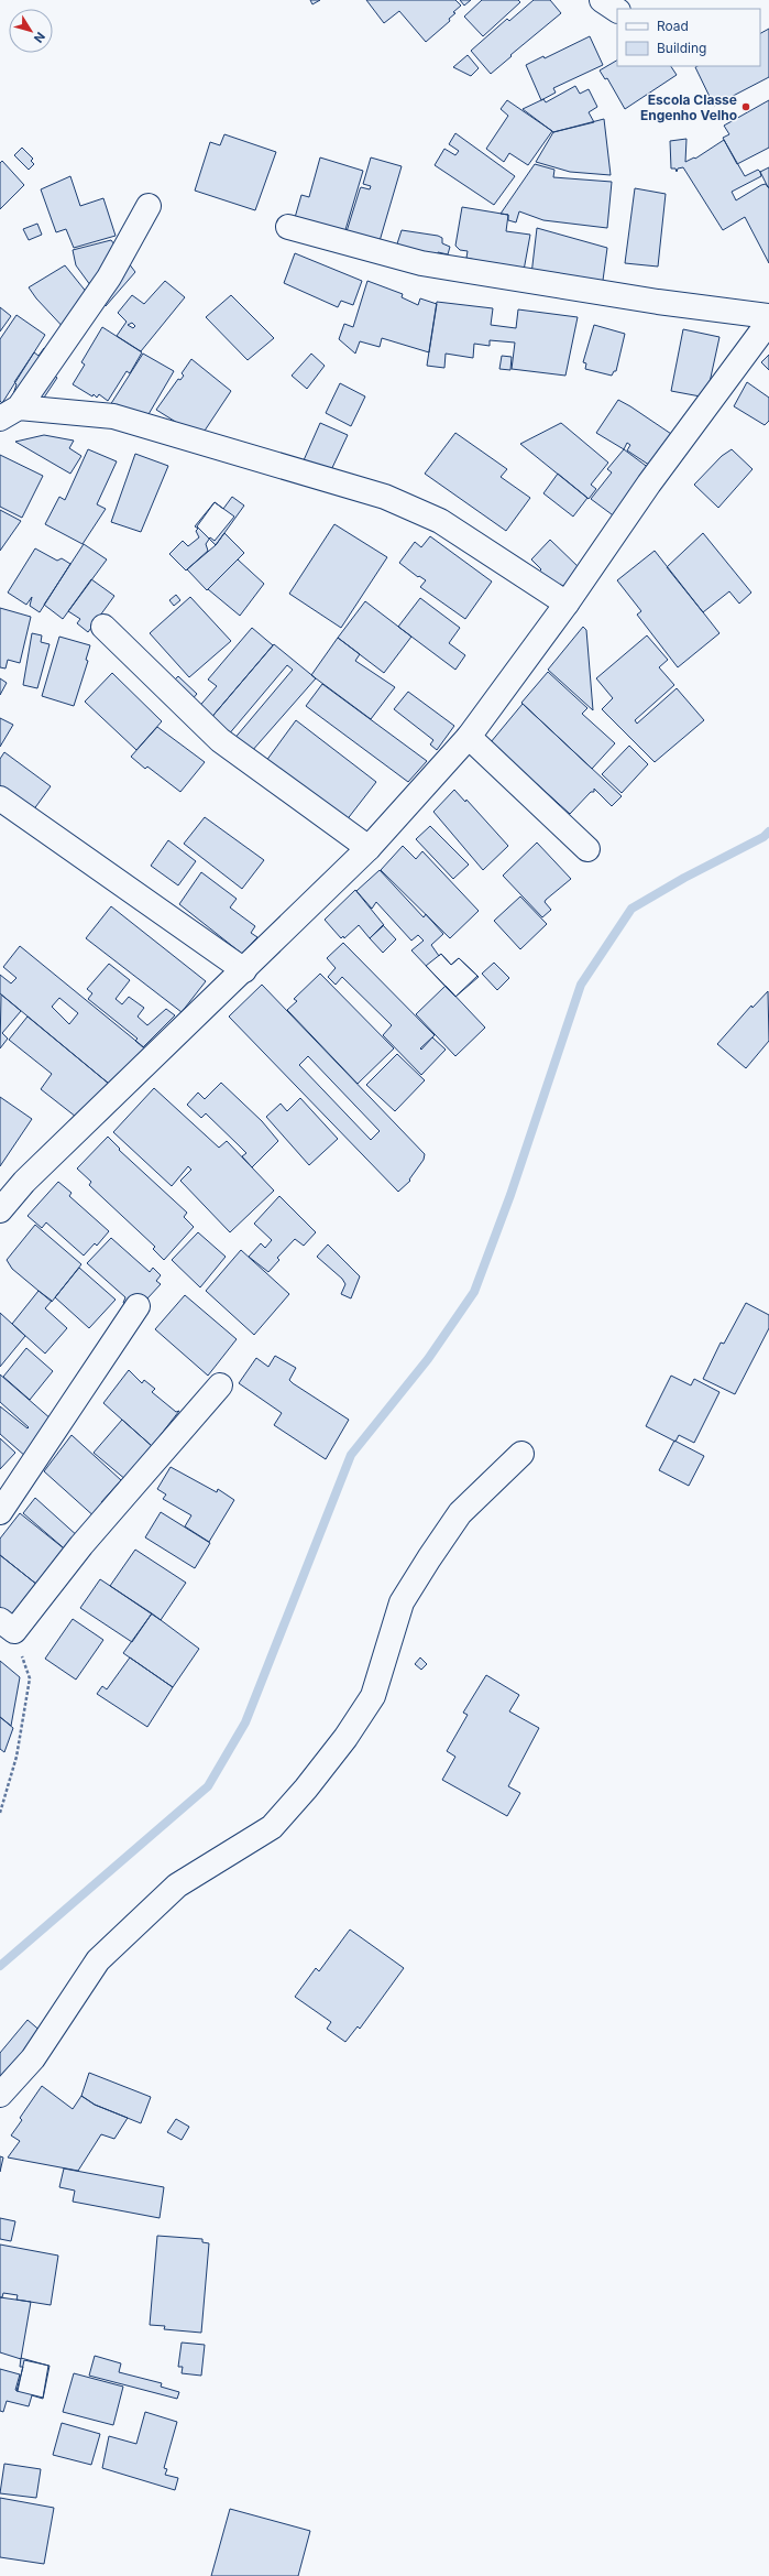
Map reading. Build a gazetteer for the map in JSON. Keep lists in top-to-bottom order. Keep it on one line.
{"places":["Escola Classe Engenho Velho"],"legend":["Road","Building"],"north":"bottom right"}
